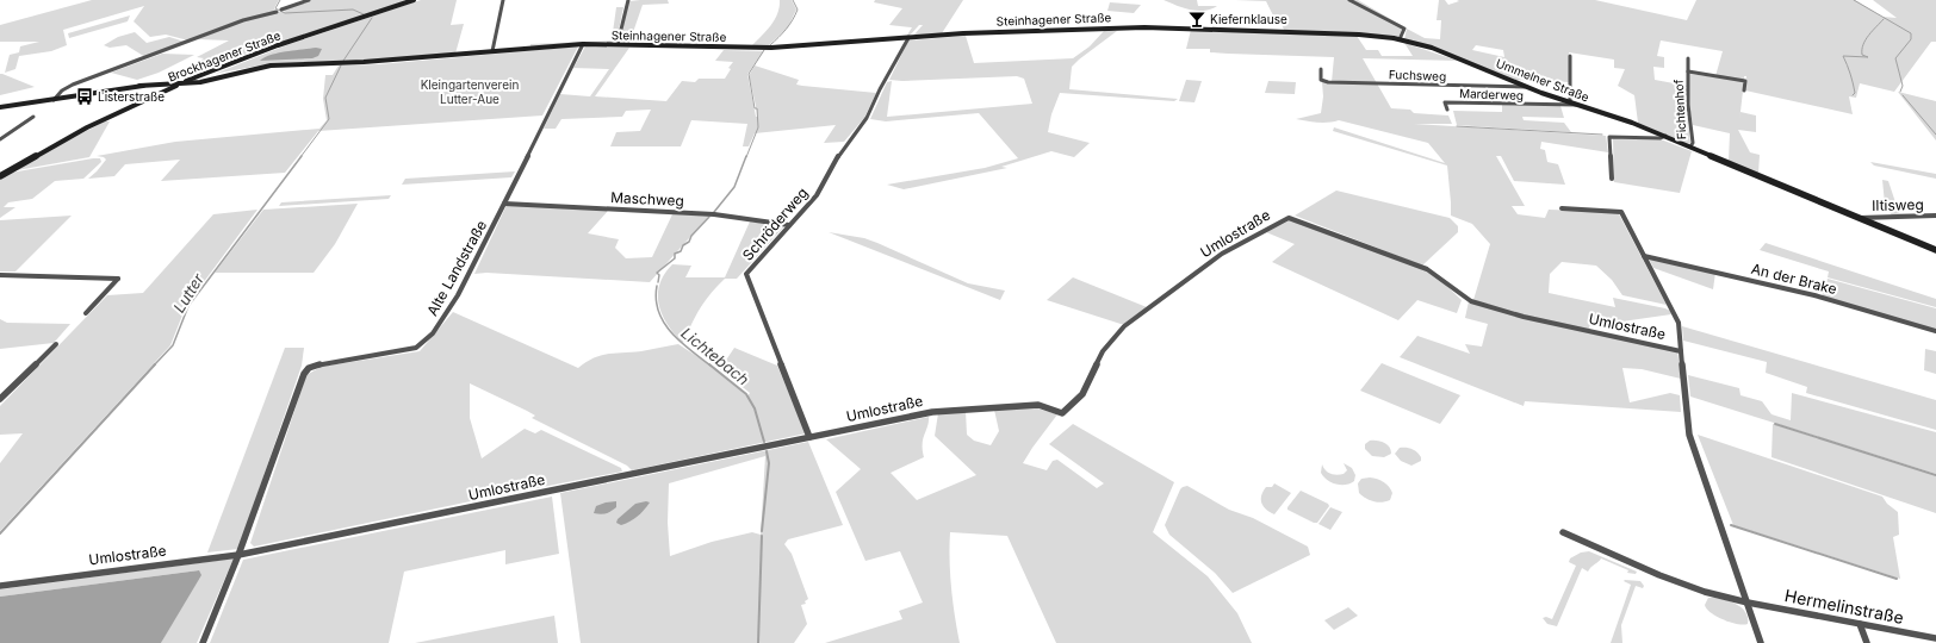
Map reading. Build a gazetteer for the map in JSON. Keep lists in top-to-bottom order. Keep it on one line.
{"streets":{"main road":["Steinhagener Straße","Brockhagener Straße","Ummelner Straße"],"street":["Fuchsweg","Marderweg","Fichtenhof","Maschweg","Iltisweg","Schröderweg","Umlostraße","Alte Landstraße","An der Brake","Hermelinstraße"]},"crossings":[["Steinhagener Straße","Brockhagener Straße"],["Steinhagener Straße","Ummelner Straße"],["Steinhagener Straße","Schröderweg"],["Steinhagener Straße","Alte Landstraße"],["Fuchsweg","Ummelner Straße"],["Ummelner Straße","Marderweg"],["Ummelner Straße","Fichtenhof"],["Ummelner Straße","Iltisweg"],["Maschweg","Schröderweg"],["Maschweg","Alte Landstraße"],["Schröderweg","Umlostraße"],["Umlostraße","Alte Landstraße"],["Umlostraße","An der Brake"],["Umlostraße","Hermelinstraße"]],"water":["Lutter","Lichtebach"],"parks":["Kleingartenverein Lutter-Aue"],"places":{"bar":["Kiefernklause"],"bus stop":["Listerstraße"]}}
